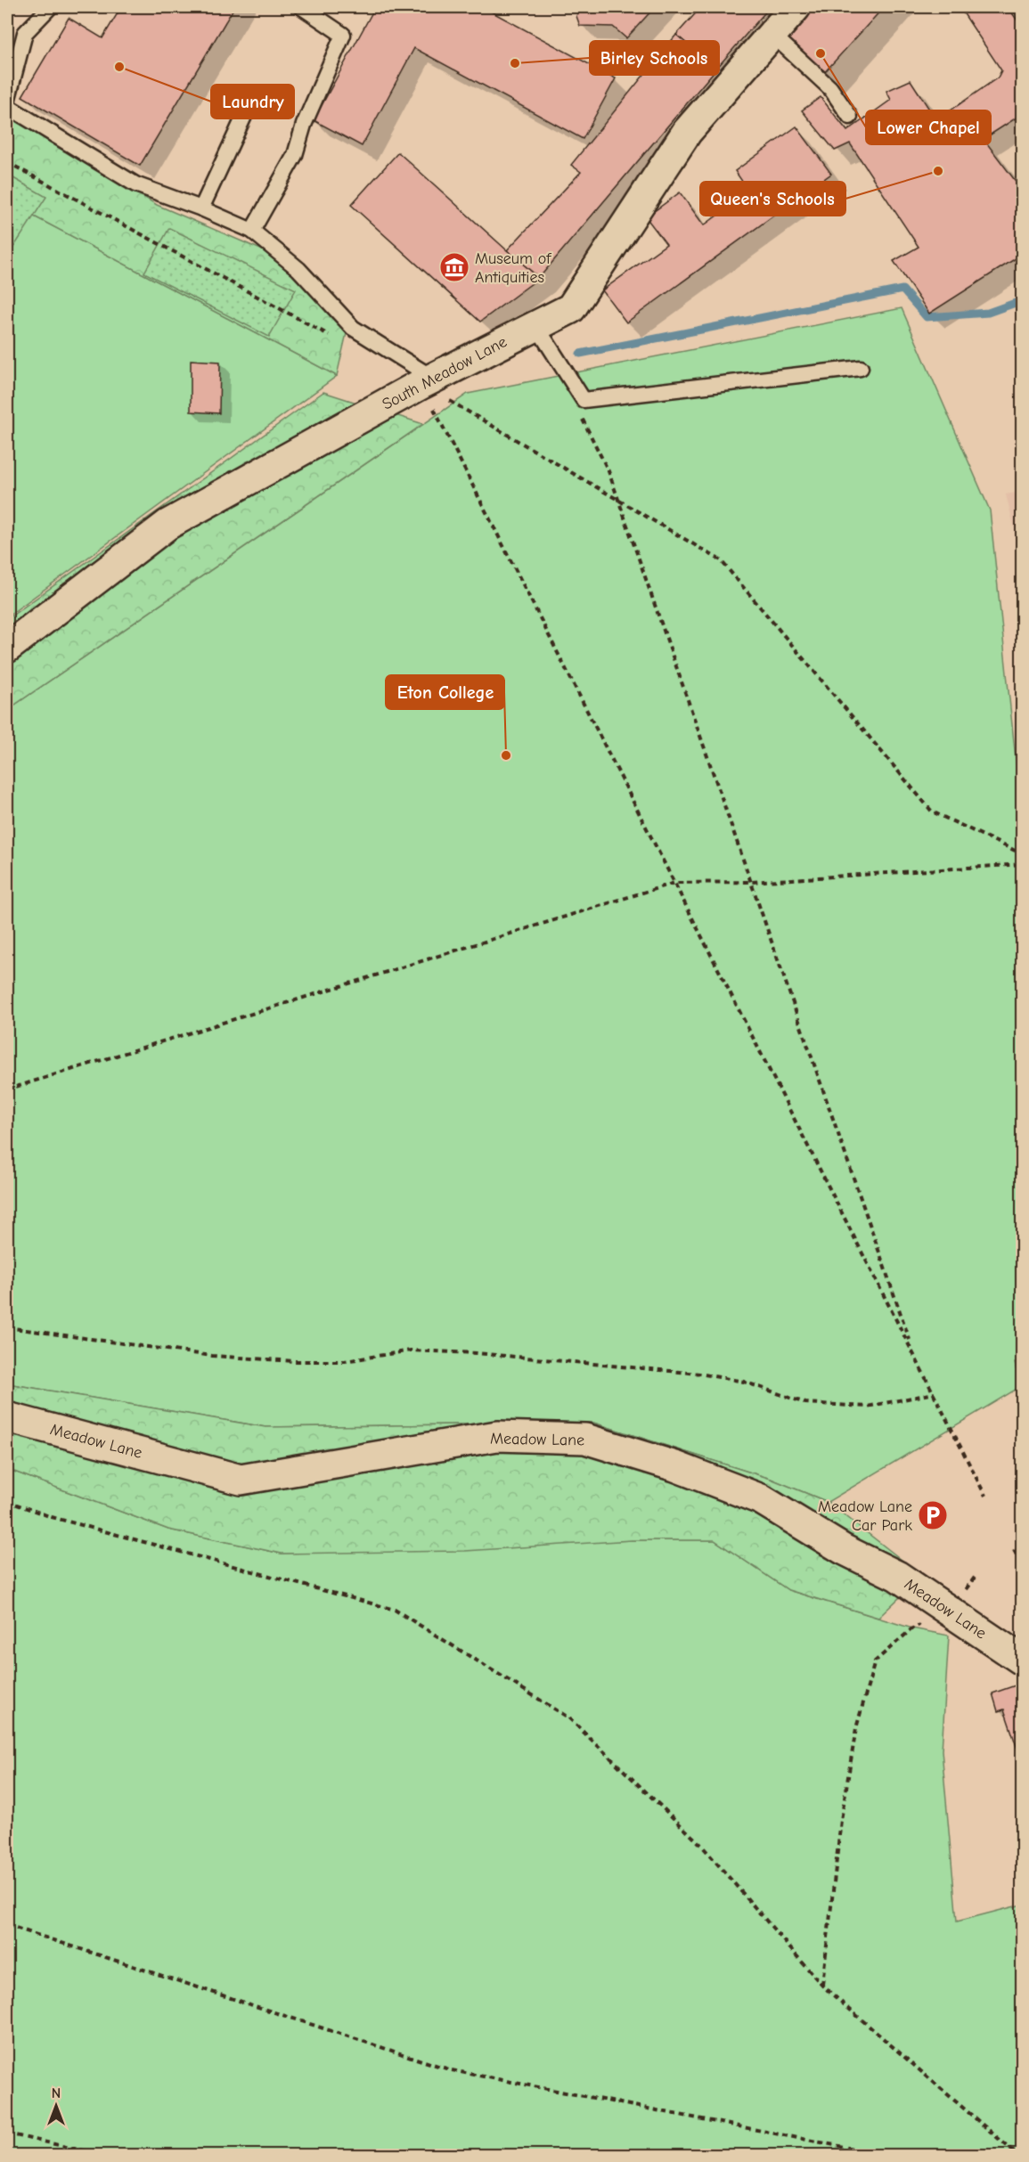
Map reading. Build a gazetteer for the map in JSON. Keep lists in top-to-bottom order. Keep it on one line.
{"streets":{"street":["South Meadow Lane","Meadow Lane"]},"places":{"other":["Lower Chapel","Birley Schools","Laundry","Queen's Schools","Eton College"],"museum":["Museum of Antiquities"],"parking":["Meadow Lane Car Park"]},"north":"top"}
